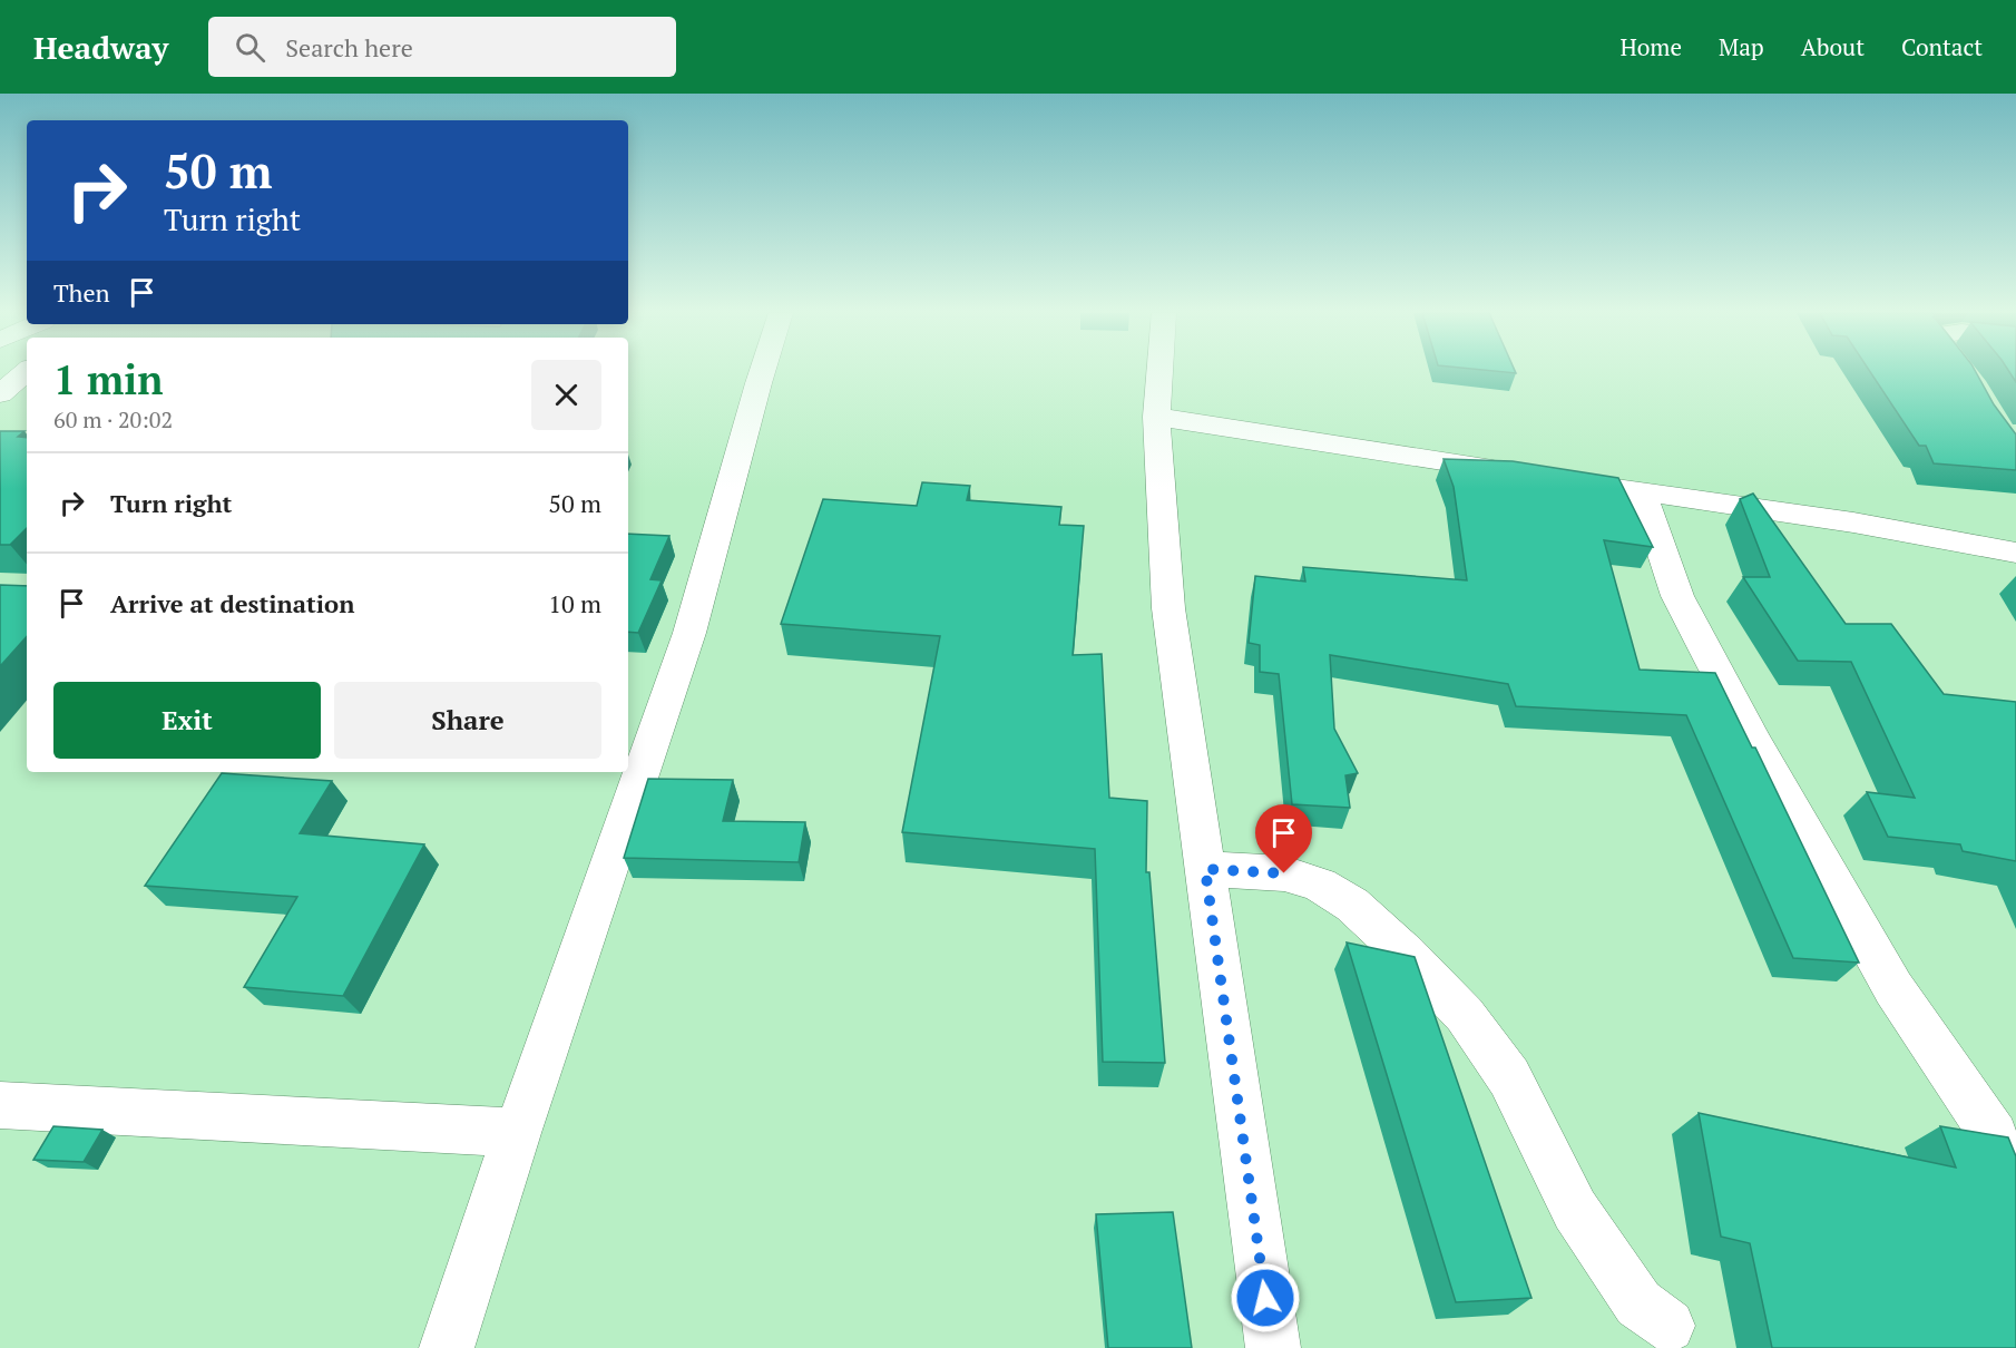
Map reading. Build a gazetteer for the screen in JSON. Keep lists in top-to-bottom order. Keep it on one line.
{"page":{"header":"Headway","search":"Search here","nav":["Home","Map","About","Contact"],"turn":["50 m","Turn right"],"then":"Then","heading":["1 min","60 m · 20:02"],"list":[{"name":"Turn right","value":"50 m"},{"name":"Arrive at destination","value":"10 m"}],"buttons":["Exit","Share"]}}
